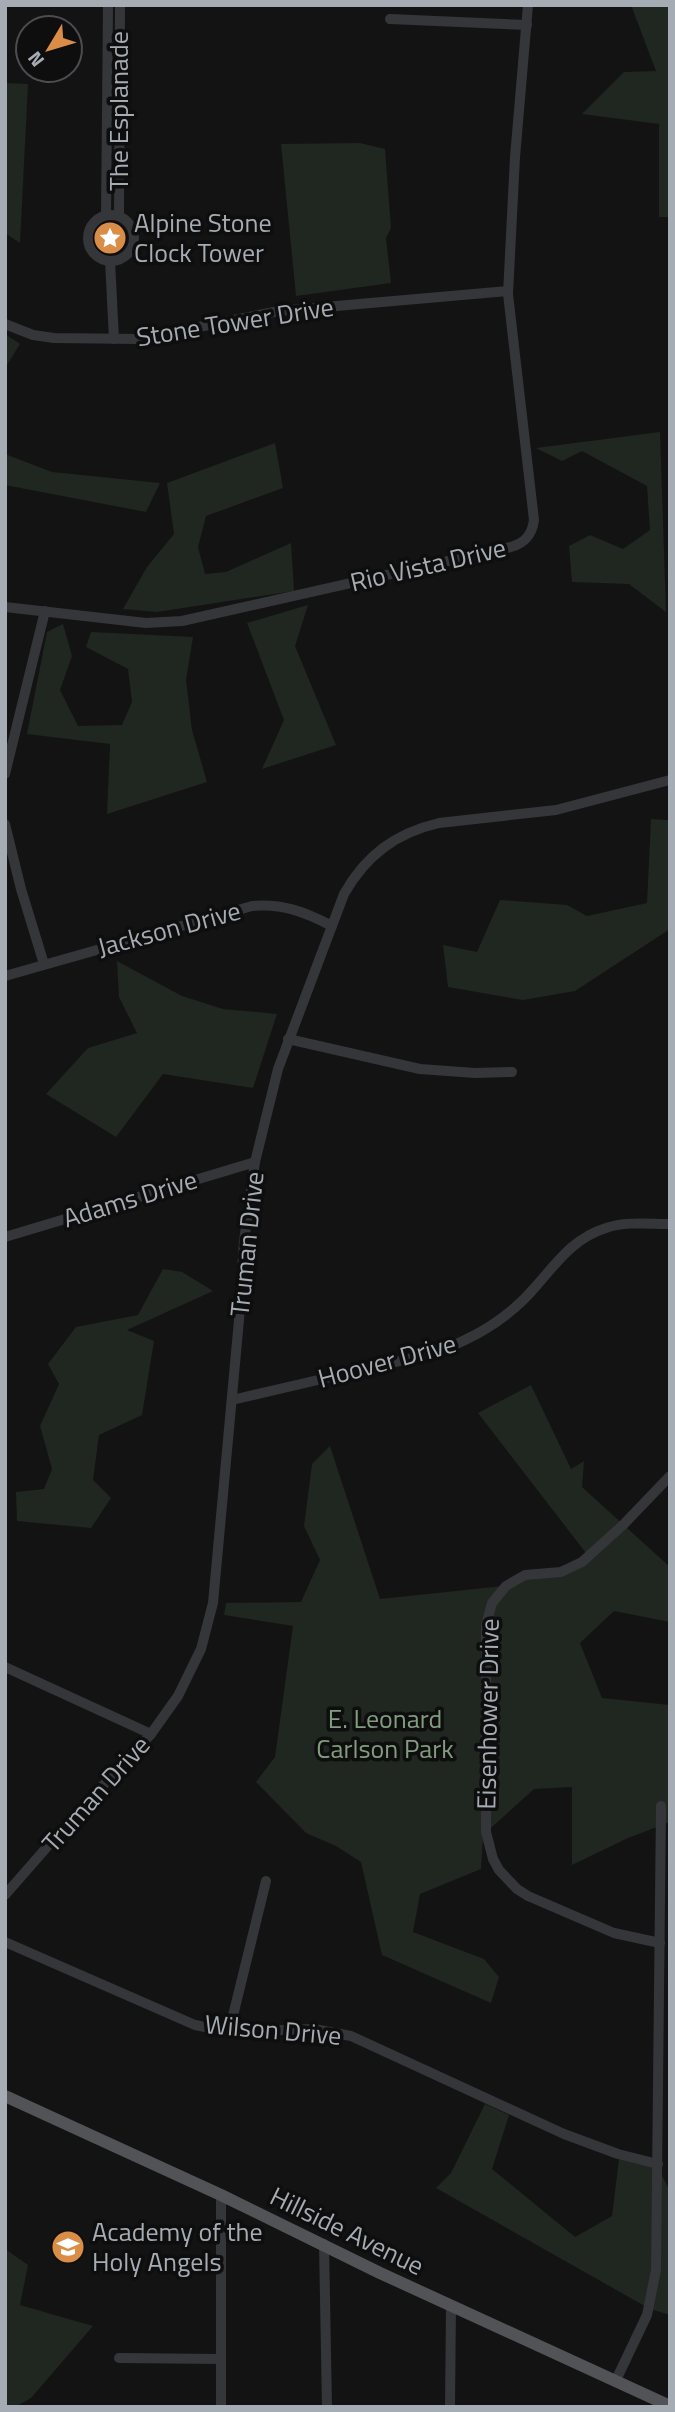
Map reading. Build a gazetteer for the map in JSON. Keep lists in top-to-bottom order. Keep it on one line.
{"streets":{"main road":["Hillside Avenue"],"street":["The Esplanade","Stone Tower Drive","Rio Vista Drive","Jackson Drive","Adams Drive","Truman Drive","Hoover Drive","Eisenhower Drive","Wilson Drive"]},"crossings":[["Stone Tower Drive","Rio Vista Drive"],["Jackson Drive","Truman Drive"],["Adams Drive","Truman Drive"],["Truman Drive","Hoover Drive"]],"parks":["E. Leonard Carlson Park"],"places":{"place":["Alpine Stone Clock Tower"],"school or university":["Academy of the Holy Angels"]},"north":"bottom left"}
